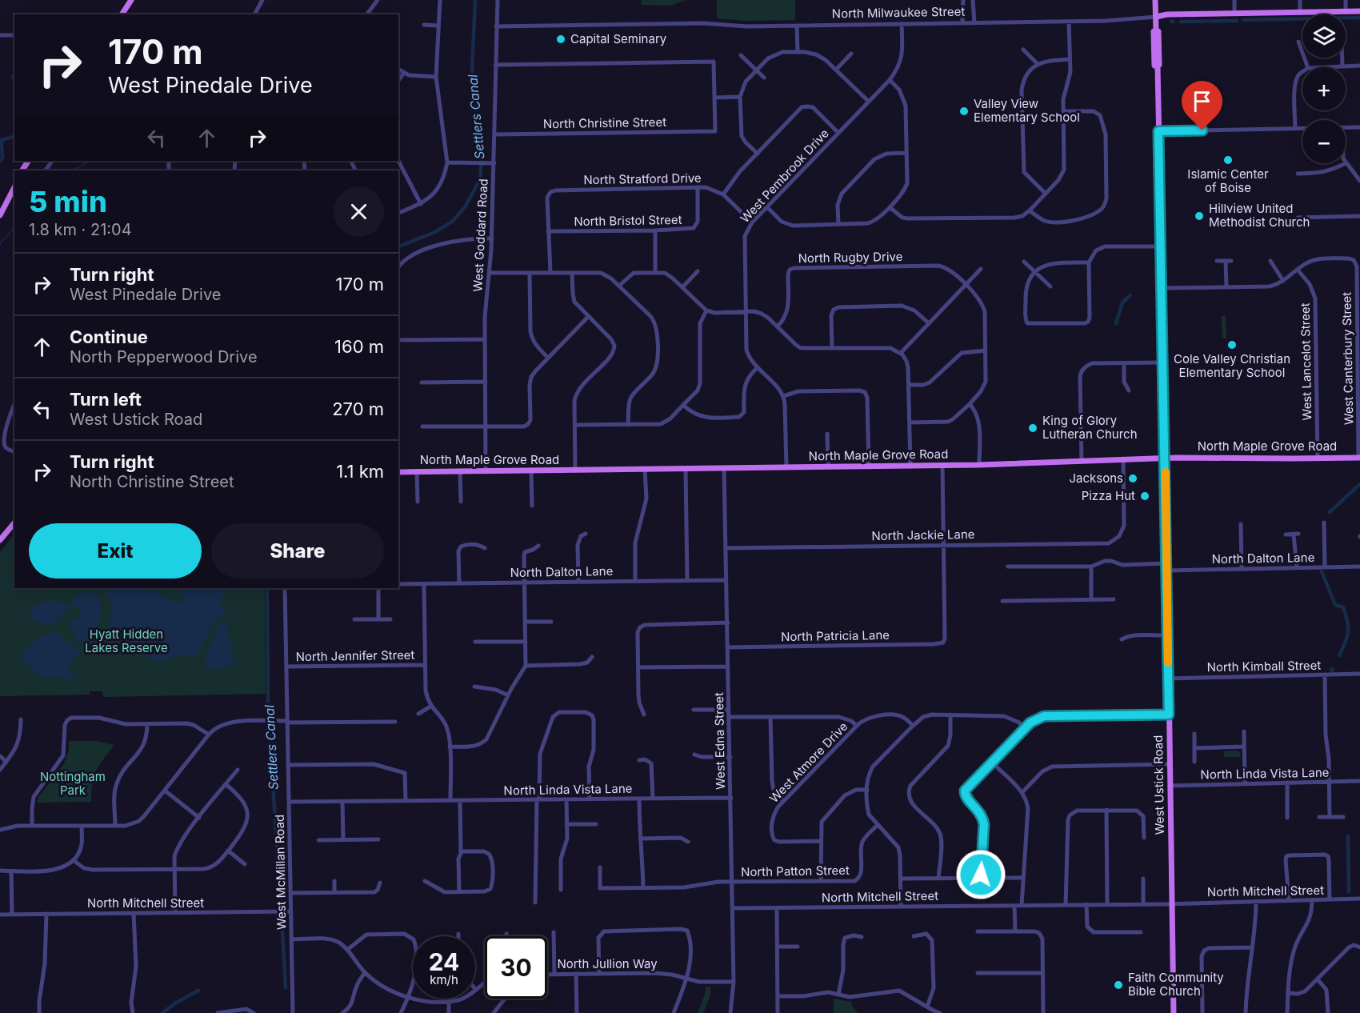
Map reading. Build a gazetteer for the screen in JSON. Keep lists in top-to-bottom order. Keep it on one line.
{"streets":{"main road":["North Milwaukee Street","North Maple Grove Road","West Ustick Road"],"street":["North Christine Street","West Pembrook Drive","North Stratford Drive","North Bristol Street","West Goddard Road","North Rugby Drive","West Canterbury Street","West Lancelot Street","North Jackie Lane","North Dalton Lane","North Patricia Lane","North Jennifer Street","North Kimball Street","West Edna Street","West Atmore Drive","North Linda Vista Lane","North Patton Street","West McMillan Road","North Mitchell Street","North Jullion Way"]},"crossings":[["North Milwaukee Street","West Pembrook Drive"],["North Milwaukee Street","West Goddard Road"],["North Milwaukee Street","West Ustick Road"],["North Christine Street","West Goddard Road"],["West Pembrook Drive","North Stratford Drive"],["North Stratford Drive","North Bristol Street"],["West Goddard Road","North Maple Grove Road"],["West Canterbury Street","West Lancelot Street"],["West Canterbury Street","North Maple Grove Road"],["West Lancelot Street","North Maple Grove Road"],["North Maple Grove Road","North Jackie Lane"],["North Maple Grove Road","West Edna Street"],["North Maple Grove Road","West Ustick Road"],["North Jackie Lane","North Patricia Lane"],["North Jackie Lane","West Edna Street"],["North Dalton Lane","West Edna Street"],["North Dalton Lane","West Ustick Road"],["North Patricia Lane","West Edna Street"],["North Jennifer Street","West McMillan Road"],["North Kimball Street","West Ustick Road"],["West Edna Street","North Linda Vista Lane"],["West Edna Street","North Patton Street"],["West Edna Street","North Mitchell Street"],["West Edna Street","North Jullion Way"],["North Linda Vista Lane","West Ustick Road"],["North Linda Vista Lane","West McMillan Road"],["West Ustick Road","North Mitchell Street"],["West McMillan Road","North Mitchell Street"]],"water":["Settlers Canal"],"parks":["Hyatt Hidden Lakes Reserve","Nottingham Park"],"places":["Capital Seminary","Valley View Elementary School","Islamic Center of Boise","Hillview United Methodist Church","Cole Valley Christian Elementary School","King of Glory Lutheran Church","Jacksons","Pizza Hut","Faith Community Bible Church"],"page":{"map_buttons":["+","−"],"turn":["170 m","West Pinedale Drive"],"heading":["5 min","1.8 km · 21:04"],"list":[{"name":"Turn right","note":"West Pinedale Drive","value":"170 m"},{"name":"Continue","note":"North Pepperwood Drive","value":"160 m"},{"name":"Turn left","note":"West Ustick Road","value":"270 m"},{"name":"Turn right","note":"North Christine Street","value":"1.1 km"}],"buttons":["Exit","Share"],"speed":"24 km/h","limit":"30"}}
